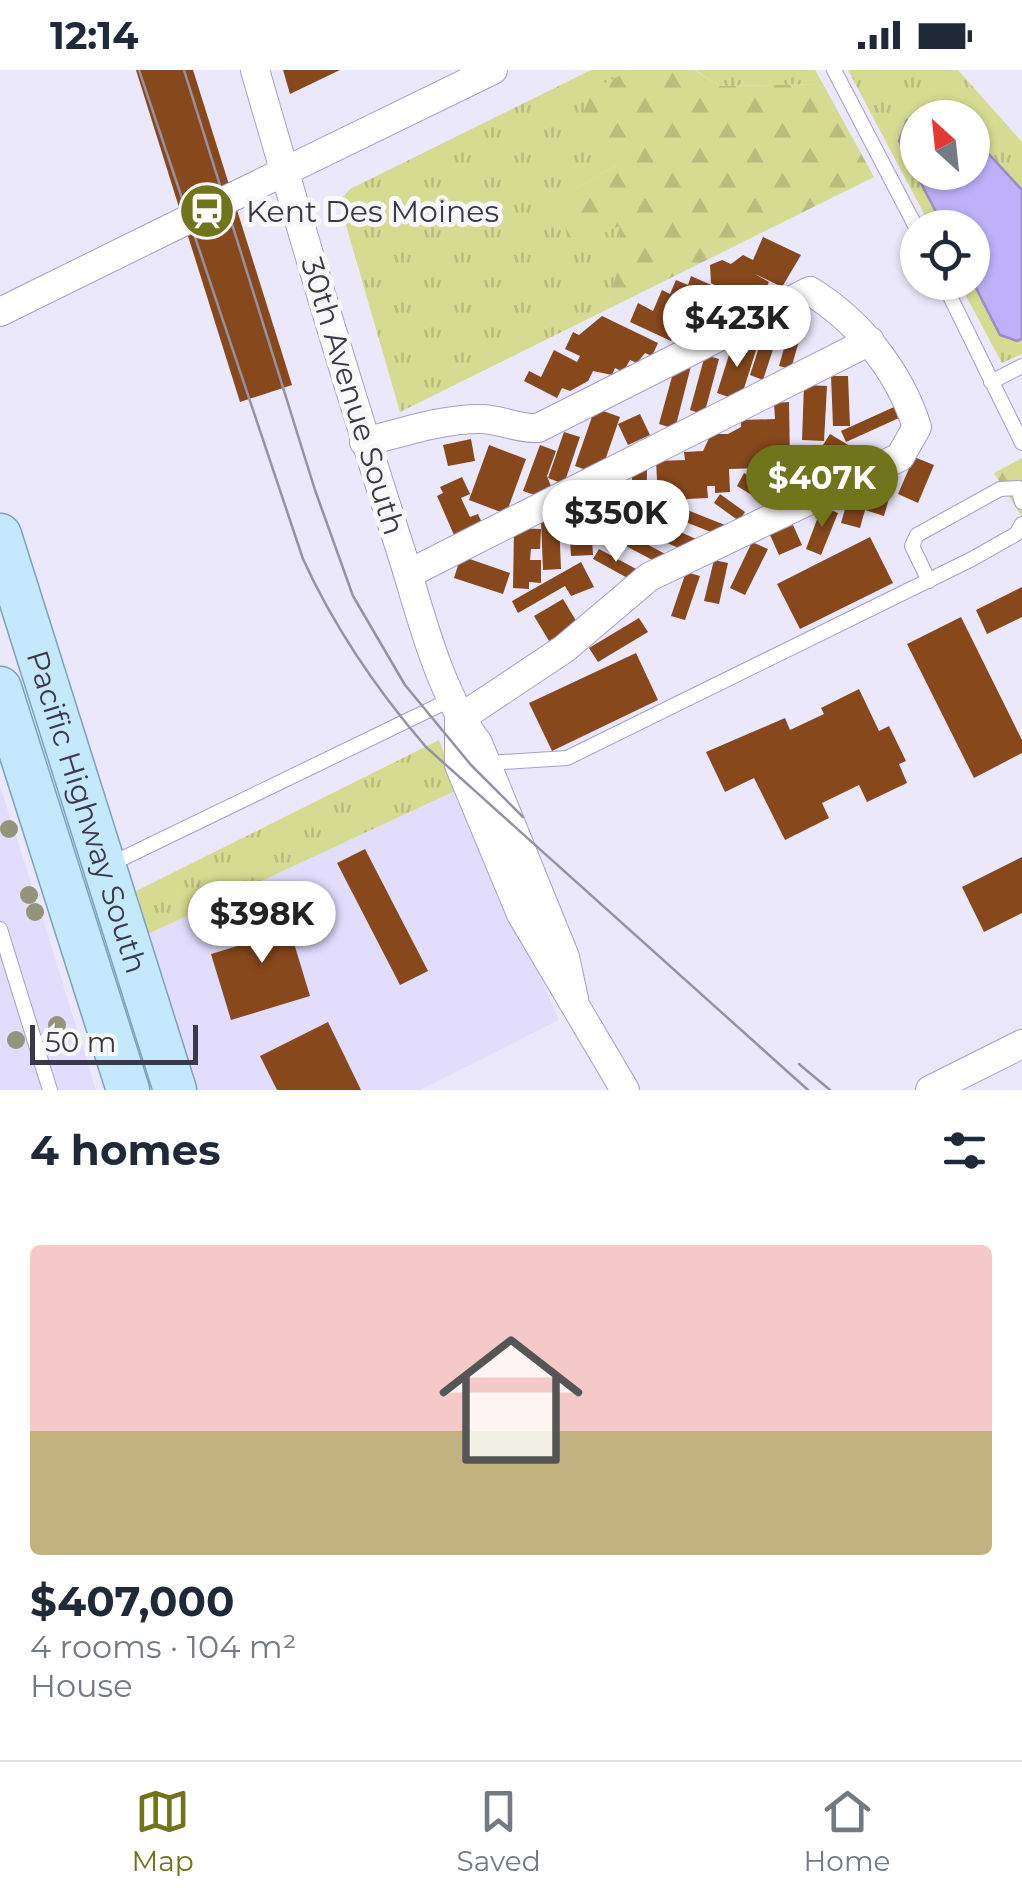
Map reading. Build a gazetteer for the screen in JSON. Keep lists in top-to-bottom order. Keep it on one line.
{"streets":{"main road":["Pacific Highway South"],"street":["30th Avenue South"]},"places":{"station":["Kent Des Moines"]},"scale_bar":"50 m","north":"top left","page":{"status":"12:14","price":["$423K","$407K","$350K","$398K"],"scale":"50 m","heading":"4 homes","list":[{"name":"$407,000","note":"4 rooms · 104 m² · House"}],"tabs":["Map","Saved","Home"]}}
